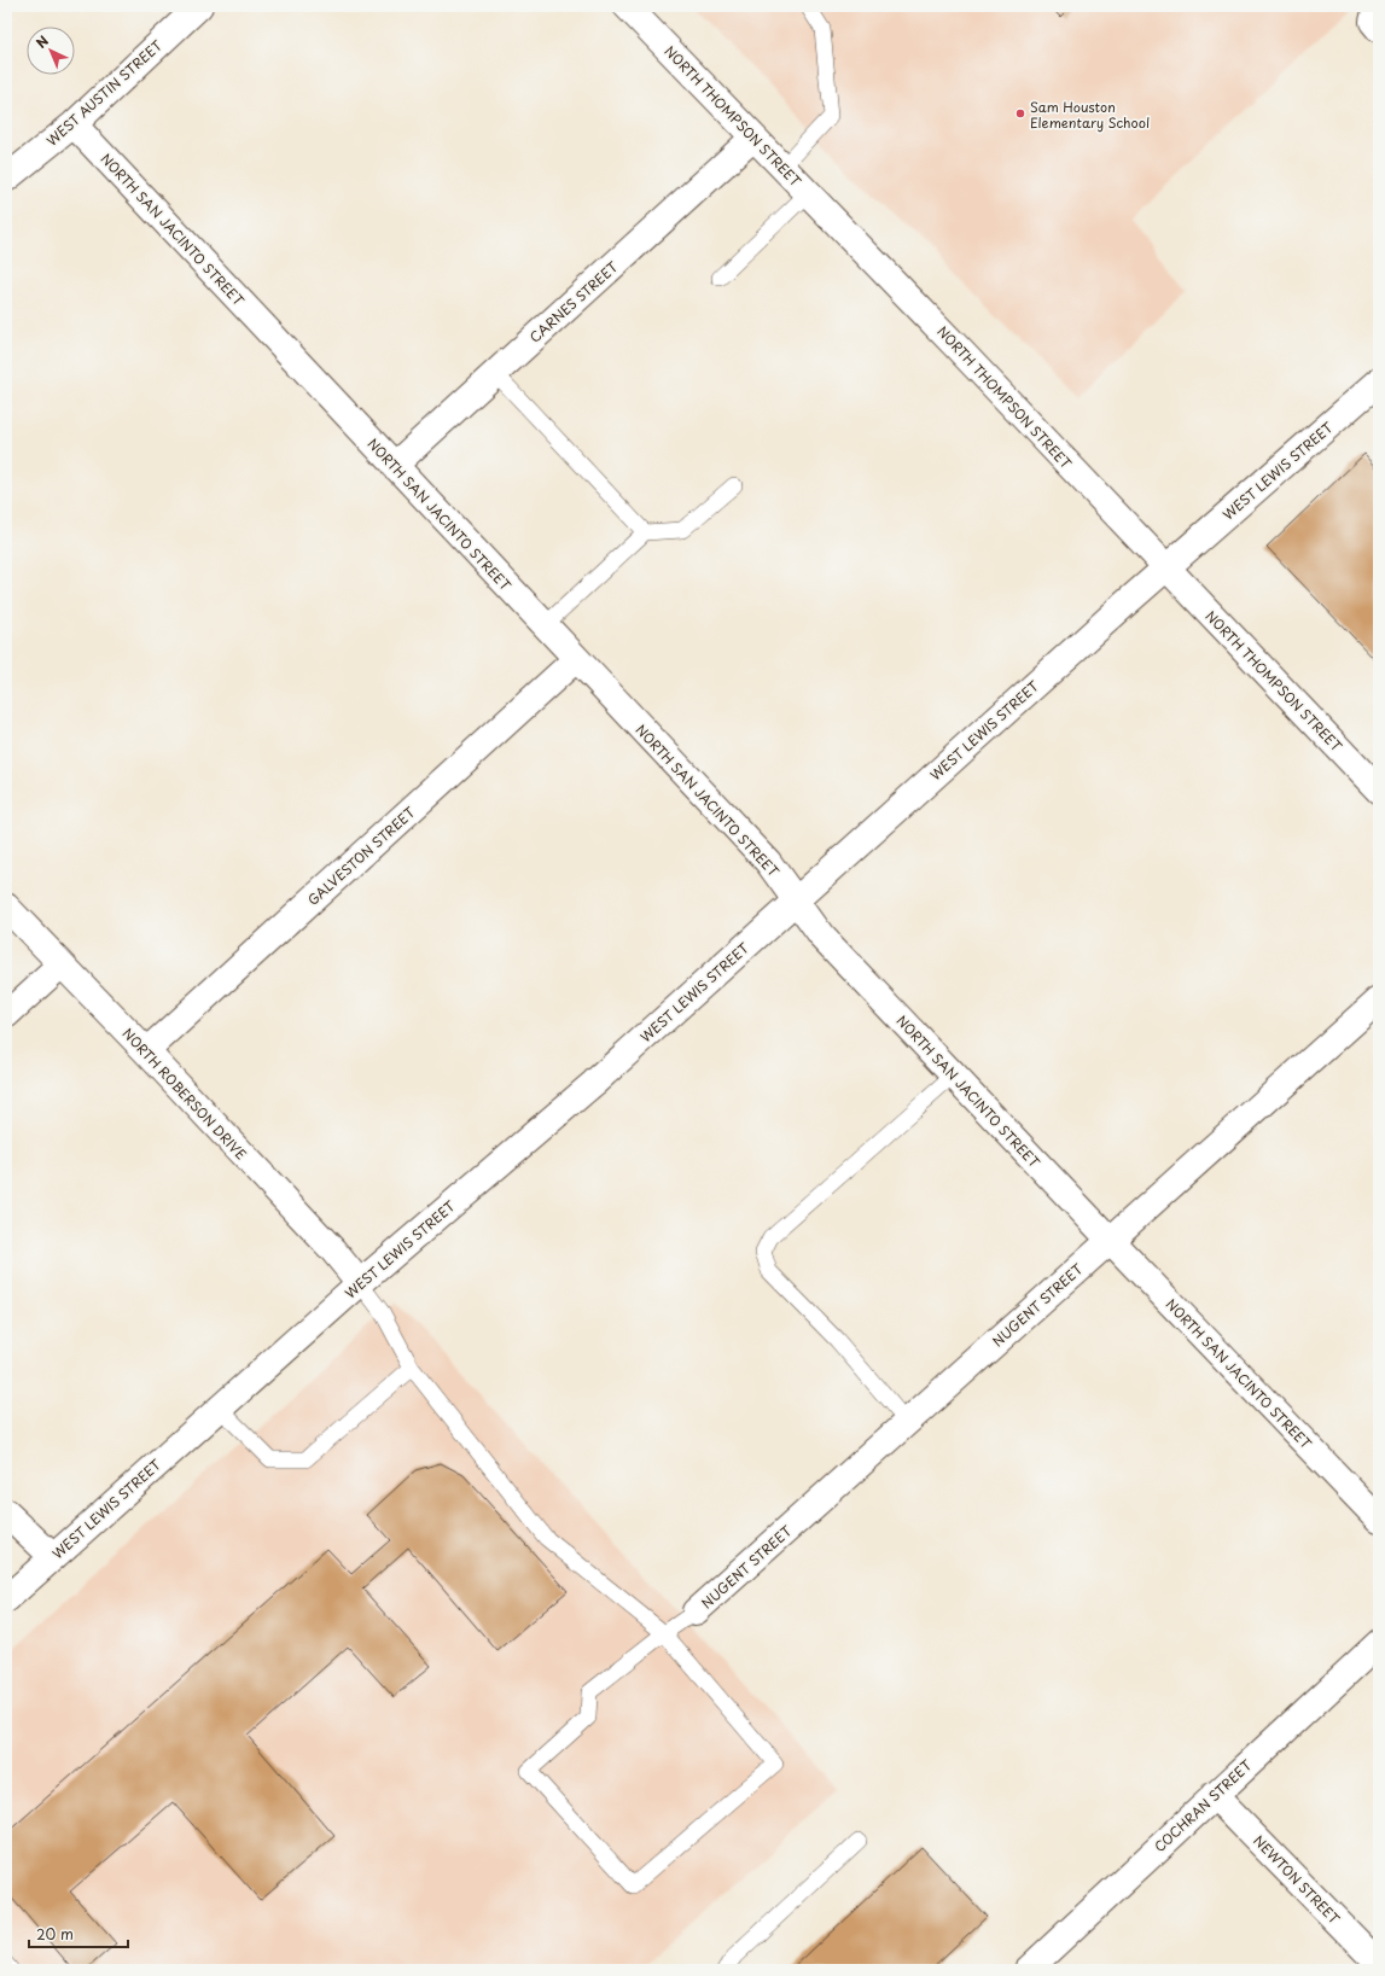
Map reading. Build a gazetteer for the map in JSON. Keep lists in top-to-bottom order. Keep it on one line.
{"streets":{"street":["WEST AUSTIN STREET","NORTH THOMPSON STREET","NORTH SAN JACINTO STREET","CARNES STREET","WEST LEWIS STREET","GALVESTON STREET","NORTH ROBERSON DRIVE","NUGENT STREET","COCHRAN STREET","NEWTON STREET"]},"crossings":[["WEST AUSTIN STREET","NORTH SAN JACINTO STREET"],["NORTH THOMPSON STREET","CARNES STREET"],["NORTH THOMPSON STREET","WEST LEWIS STREET"],["NORTH SAN JACINTO STREET","CARNES STREET"],["NORTH SAN JACINTO STREET","WEST LEWIS STREET"],["NORTH SAN JACINTO STREET","GALVESTON STREET"],["NORTH SAN JACINTO STREET","NUGENT STREET"],["WEST LEWIS STREET","NORTH ROBERSON DRIVE"],["GALVESTON STREET","NORTH ROBERSON DRIVE"],["COCHRAN STREET","NEWTON STREET"]],"places":["Sam Houston Elementary School"],"scale_bar":"20 m","north":"top left"}
